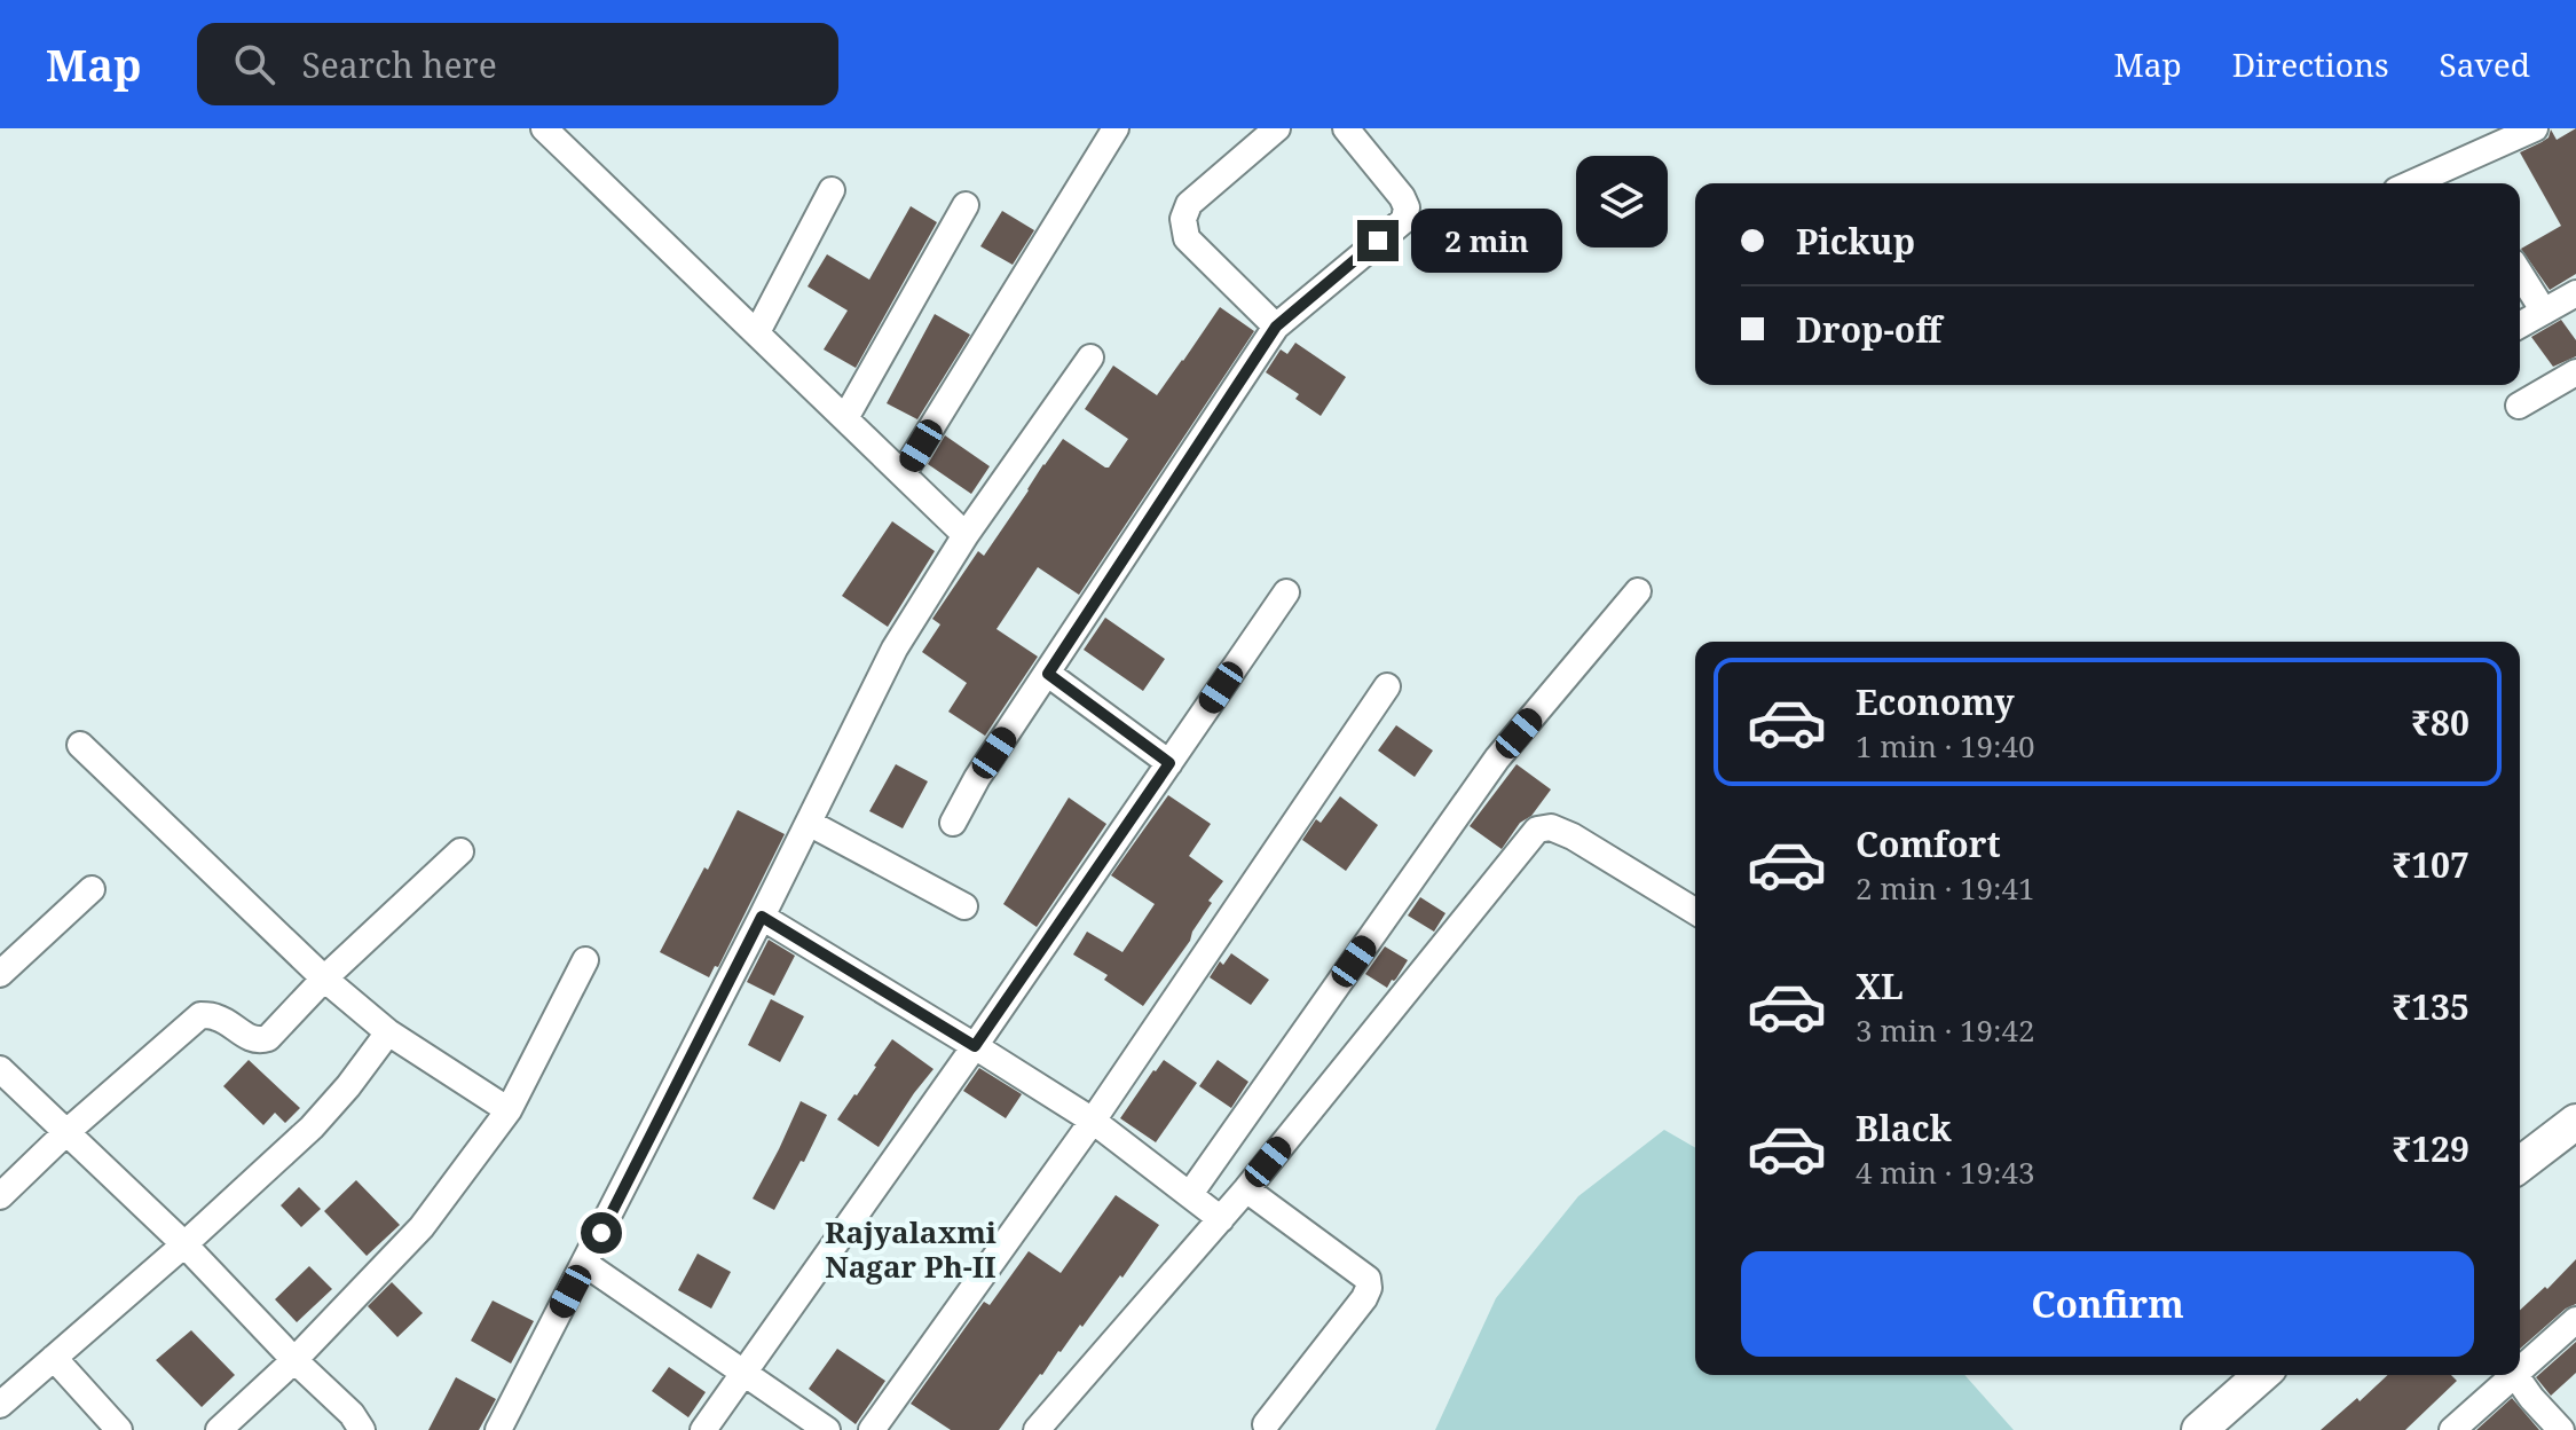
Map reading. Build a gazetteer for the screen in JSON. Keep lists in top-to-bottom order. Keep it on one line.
{"districts":["Rajyalaxmi Nagar Ph-II"],"page":{"header":"Map","search":"Search here","nav":["Map","Directions","Saved"],"banner":["Pickup","Drop-off"],"bubble":"2 min","list":[{"name":"Economy","note":"1 min · 19:40","value":"₹80"},{"name":"Comfort","note":"2 min · 19:41","value":"₹107"},{"name":"XL","note":"3 min · 19:42","value":"₹135"},{"name":"Black","note":"4 min · 19:43","value":"₹129"}],"buttons":"Confirm"}}
